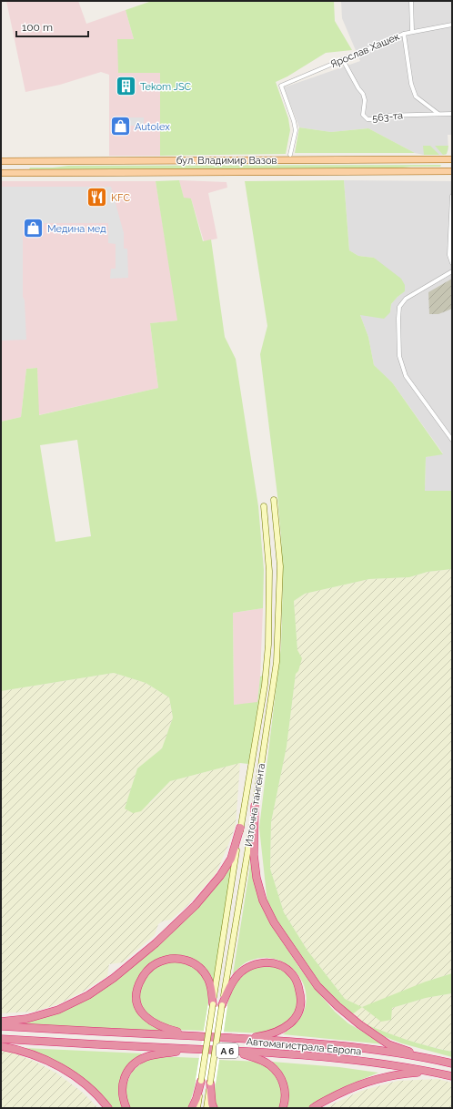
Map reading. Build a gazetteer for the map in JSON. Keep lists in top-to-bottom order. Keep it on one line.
{"streets":{"highway":["Автомагистрала Европа","A 6"],"main road":["бул. Владимир Вазов"],"street":["Ярослав Хашек","563-та","Източна тангента"]},"crossings":[["Ярослав Хашек","563-та"]],"places":{"building":["Tekom JSC"],"shop":["Autolex","Медина мед"],"restaurant":["KFC"]},"scale_bar":"100 m"}
